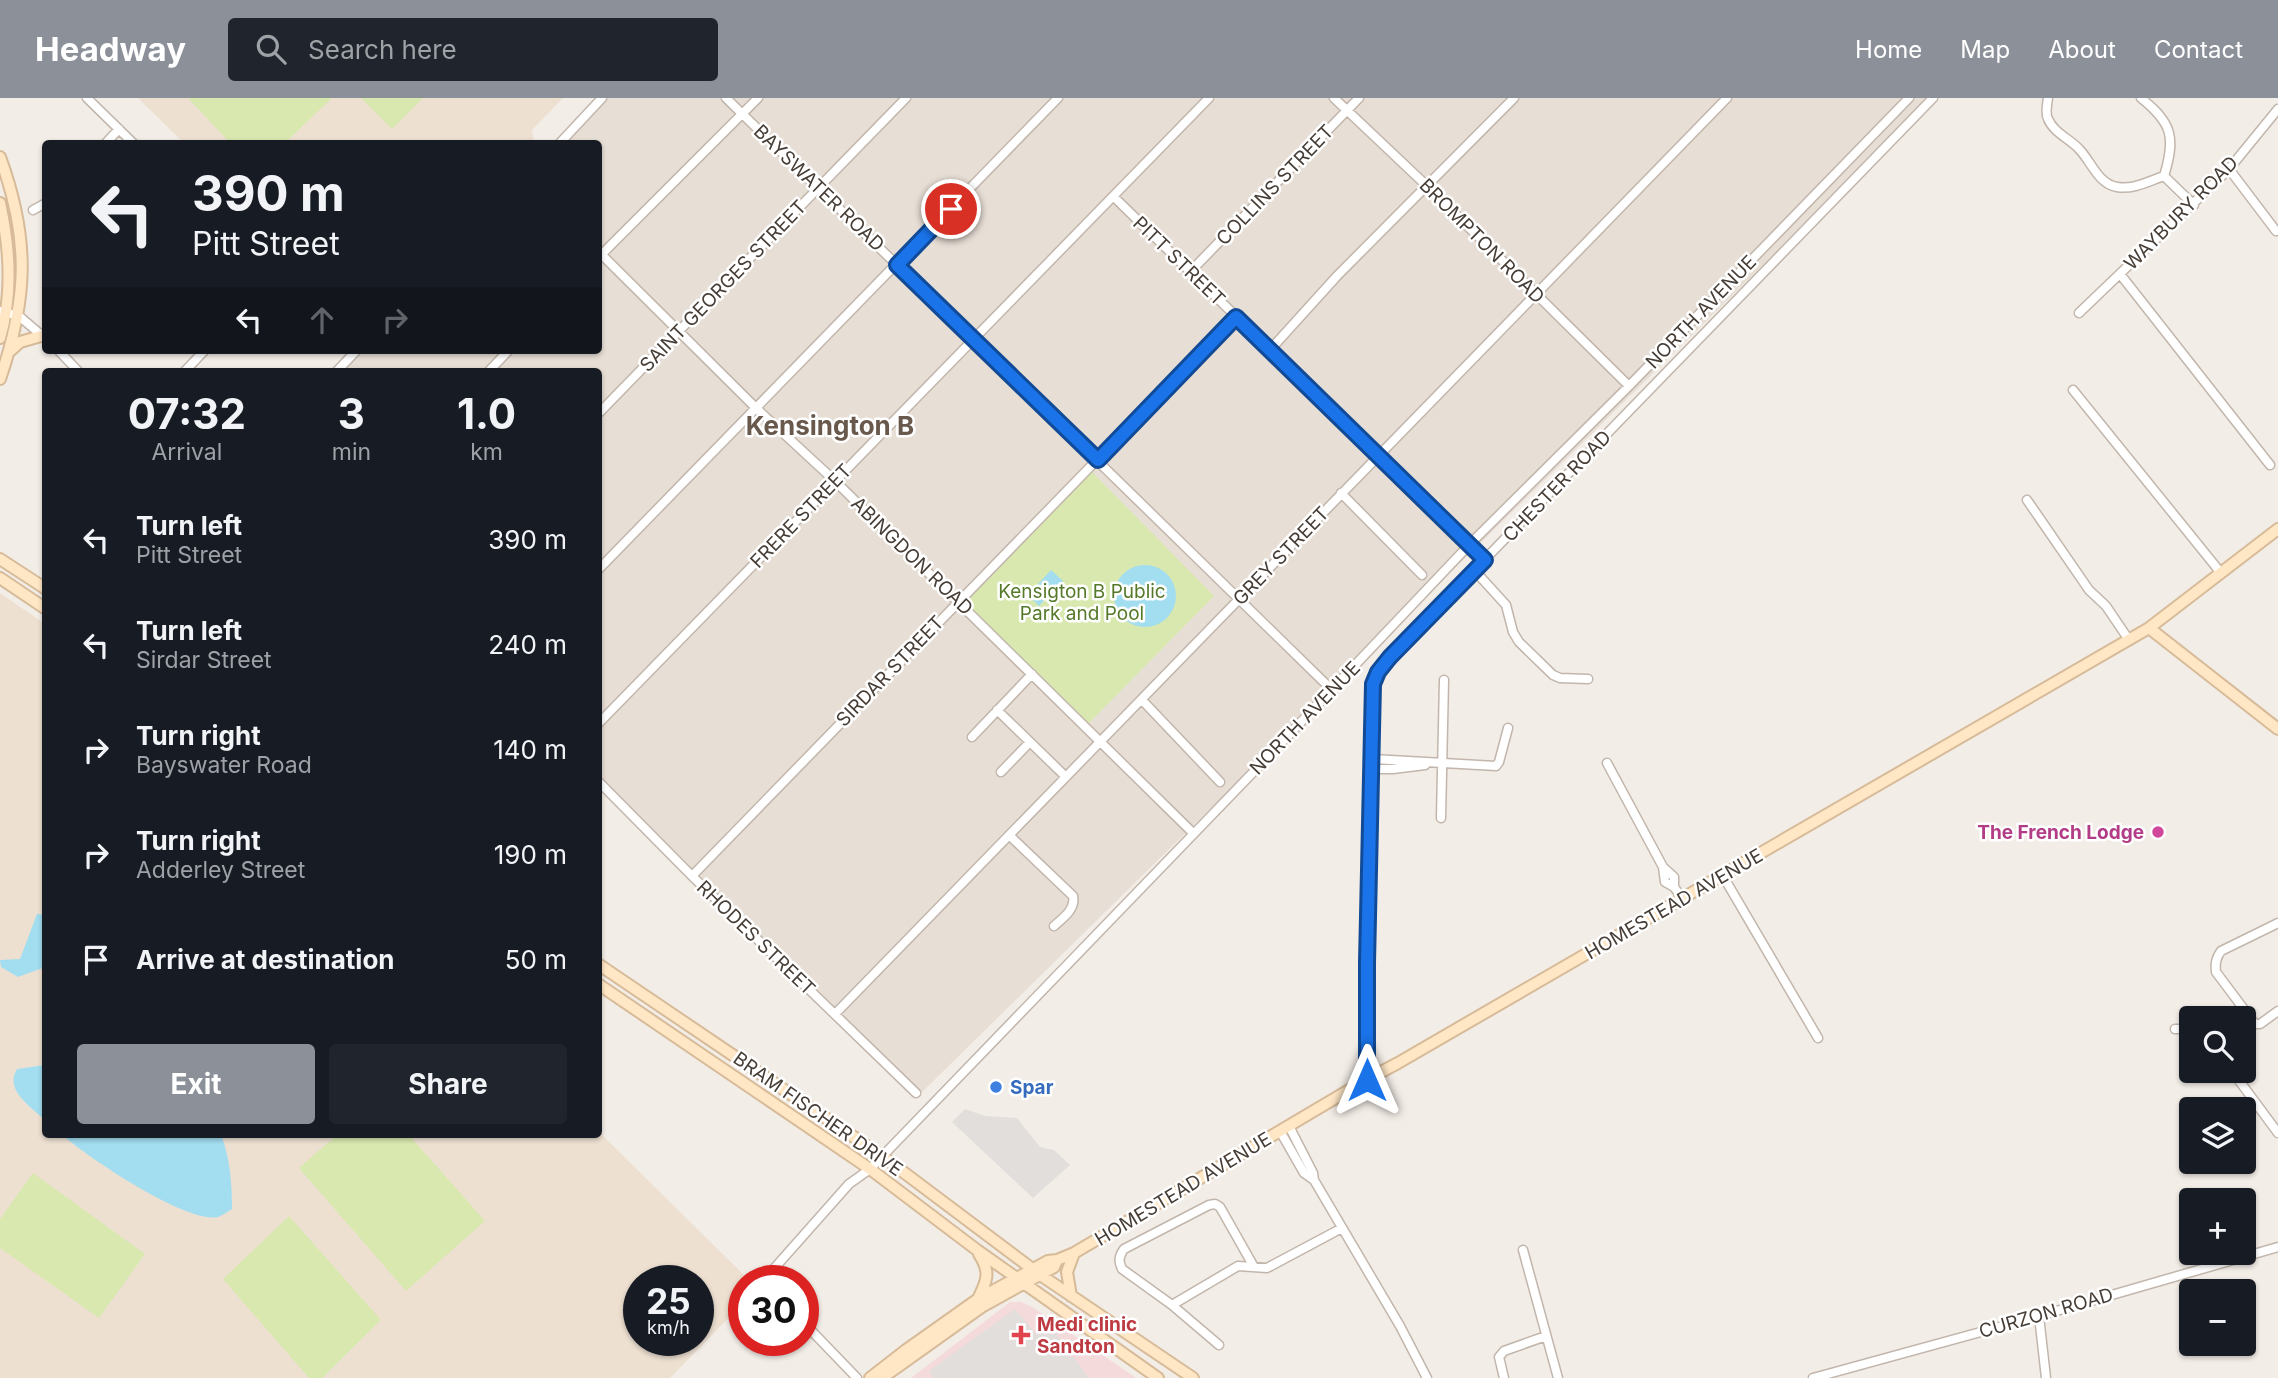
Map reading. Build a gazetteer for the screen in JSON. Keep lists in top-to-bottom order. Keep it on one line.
{"streets":{"street":["COLLINS STREET","BAYSWATER ROAD","WAYBURY ROAD","BROMPTON ROAD","PITT STREET","SAINT GEORGES STREET","NORTH AVENUE","CHESTER ROAD","FRERE STREET","ABINGDON ROAD","GREY STREET","SIRDAR STREET","HOMESTEAD AVENUE","RHODES STREET","BRAM FISCHER DRIVE","CURZON ROAD"]},"crossings":[["COLLINS STREET","BROMPTON ROAD"],["COLLINS STREET","PITT STREET"],["BAYSWATER ROAD","SAINT GEORGES STREET"],["BAYSWATER ROAD","NORTH AVENUE"],["BAYSWATER ROAD","FRERE STREET"],["BAYSWATER ROAD","GREY STREET"],["BAYSWATER ROAD","SIRDAR STREET"],["BROMPTON ROAD","NORTH AVENUE"],["BROMPTON ROAD","GREY STREET"],["PITT STREET","NORTH AVENUE"],["PITT STREET","CHESTER ROAD"],["PITT STREET","FRERE STREET"],["PITT STREET","GREY STREET"],["PITT STREET","SIRDAR STREET"],["SAINT GEORGES STREET","ABINGDON ROAD"],["NORTH AVENUE","ABINGDON ROAD"],["NORTH AVENUE","BRAM FISCHER DRIVE"],["CHESTER ROAD","HOMESTEAD AVENUE"],["FRERE STREET","ABINGDON ROAD"],["ABINGDON ROAD","GREY STREET"],["ABINGDON ROAD","SIRDAR STREET"],["GREY STREET","RHODES STREET"],["SIRDAR STREET","RHODES STREET"],["HOMESTEAD AVENUE","BRAM FISCHER DRIVE"]],"districts":["Kensington B"],"parks":["Kensigton B Public Park and Pool"],"places":{"other":["The French Lodge","Spar"],"health":["Medi clinic Sandton"]},"page":{"header":"Headway","search":"Search here","nav":["Home","Map","About","Contact"],"turn":["390 m","Pitt Street"],"eta":["07:32","Arrival","3","min","1.0","km"],"list":[{"name":"Turn left","note":"Pitt Street","value":"390 m"},{"name":"Turn left","note":"Sirdar Street","value":"240 m"},{"name":"Turn right","note":"Bayswater Road","value":"140 m"},{"name":"Turn right","note":"Adderley Street","value":"190 m"},{"name":"Arrive at destination","value":"50 m"}],"map_buttons":["+","−"],"buttons":["Exit","Share"],"speed":"25 km/h","limit":"30"}}
